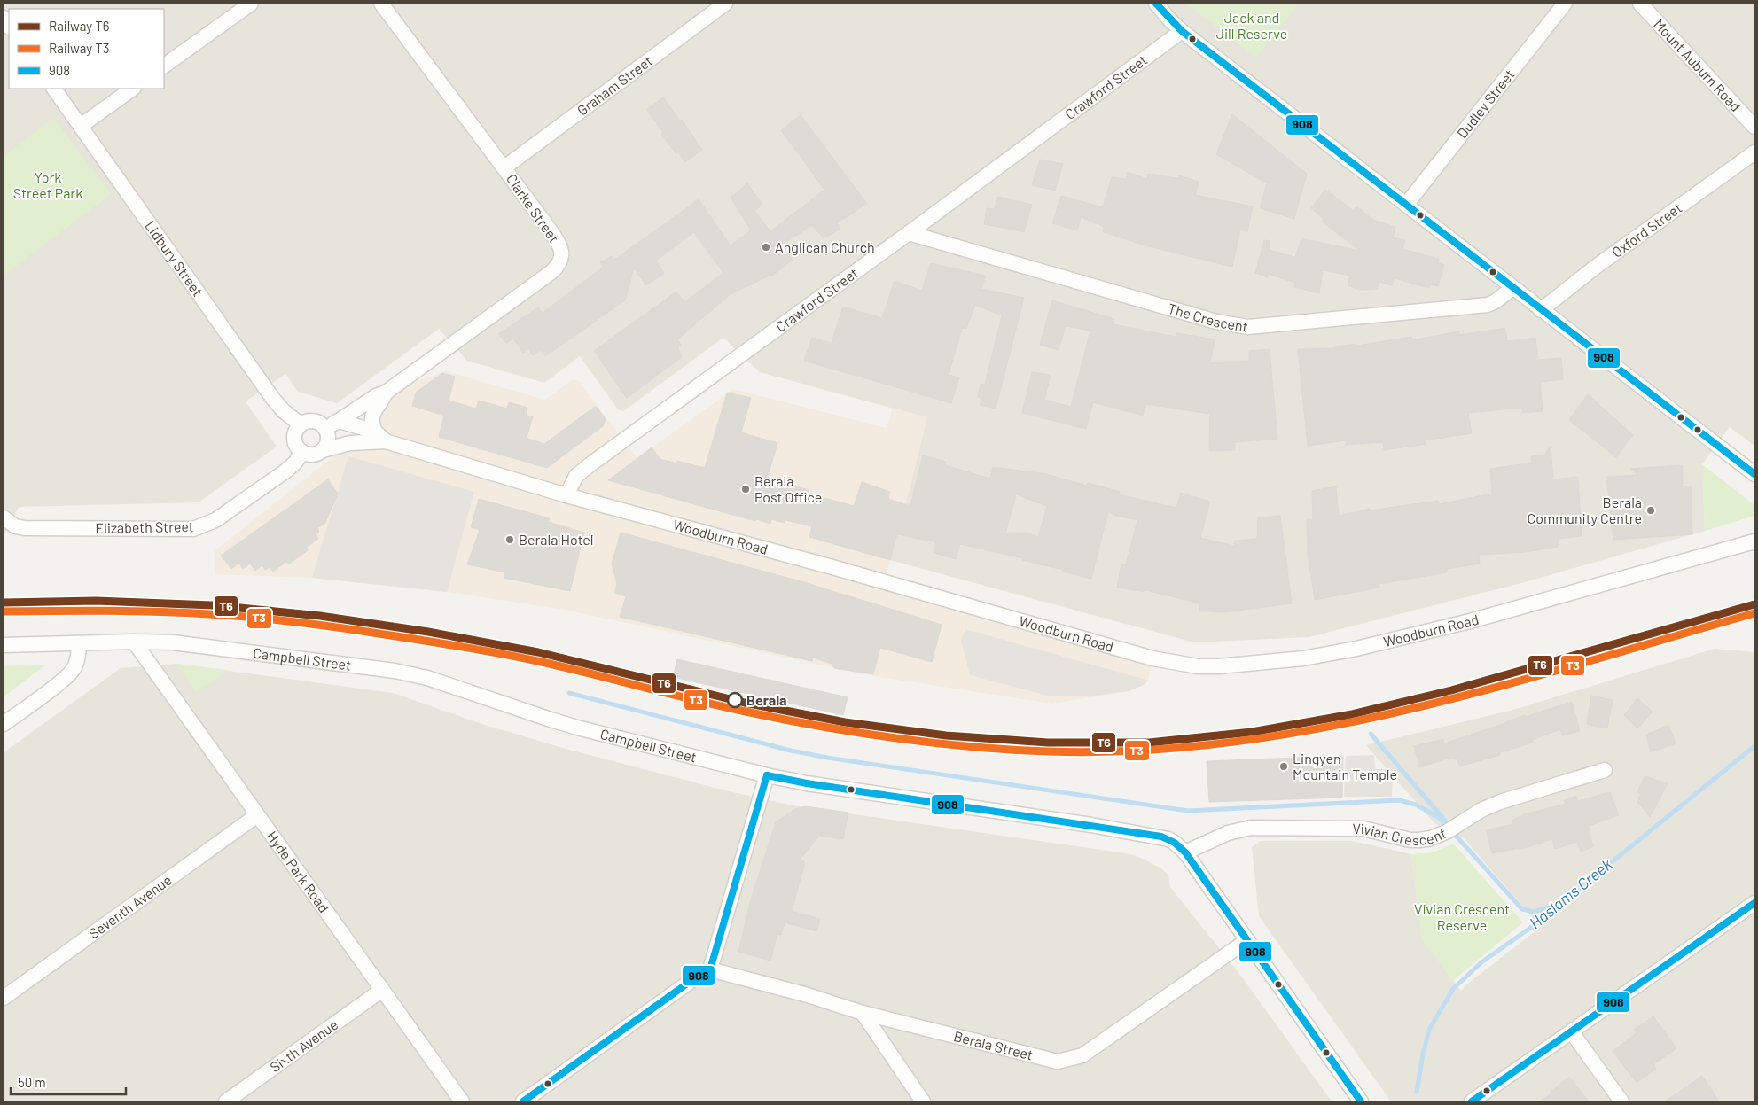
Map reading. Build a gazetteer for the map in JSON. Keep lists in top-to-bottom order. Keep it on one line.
{"streets":{"street":["Mount Auburn Road","Graham Street","Crawford Street","Dudley Street","Clarke Street","Oxford Street","Lidbury Street","The Crescent","Elizabeth Street","Woodburn Road","Campbell Street","Vivian Crescent","Hyde Park Road","Seventh Avenue","Sixth Avenue","Berala Street"]},"crossings":[["Graham Street","Clarke Street"],["Crawford Street","The Crescent"],["Crawford Street","Woodburn Road"],["Clarke Street","Woodburn Road"],["Lidbury Street","Elizabeth Street"],["Lidbury Street","Woodburn Road"],["Elizabeth Street","Woodburn Road"],["Campbell Street","Vivian Crescent"],["Campbell Street","Hyde Park Road"],["Campbell Street","Berala Street"],["Hyde Park Road","Seventh Avenue"],["Hyde Park Road","Sixth Avenue"]],"water":["Haslams Creek"],"parks":["Jack and Jill Reserve","York Street Park","Vivian Crescent Reserve"],"places":["Anglican Church","Berala Post Office","Berala Community Centre","Berala Hotel","Berala","Lingyen Mountain Temple"],"lines":["transit line 908","rail line T6","rail line T3"],"legend":["Railway T6","Railway T3","908"],"scale_bar":"50 m"}
